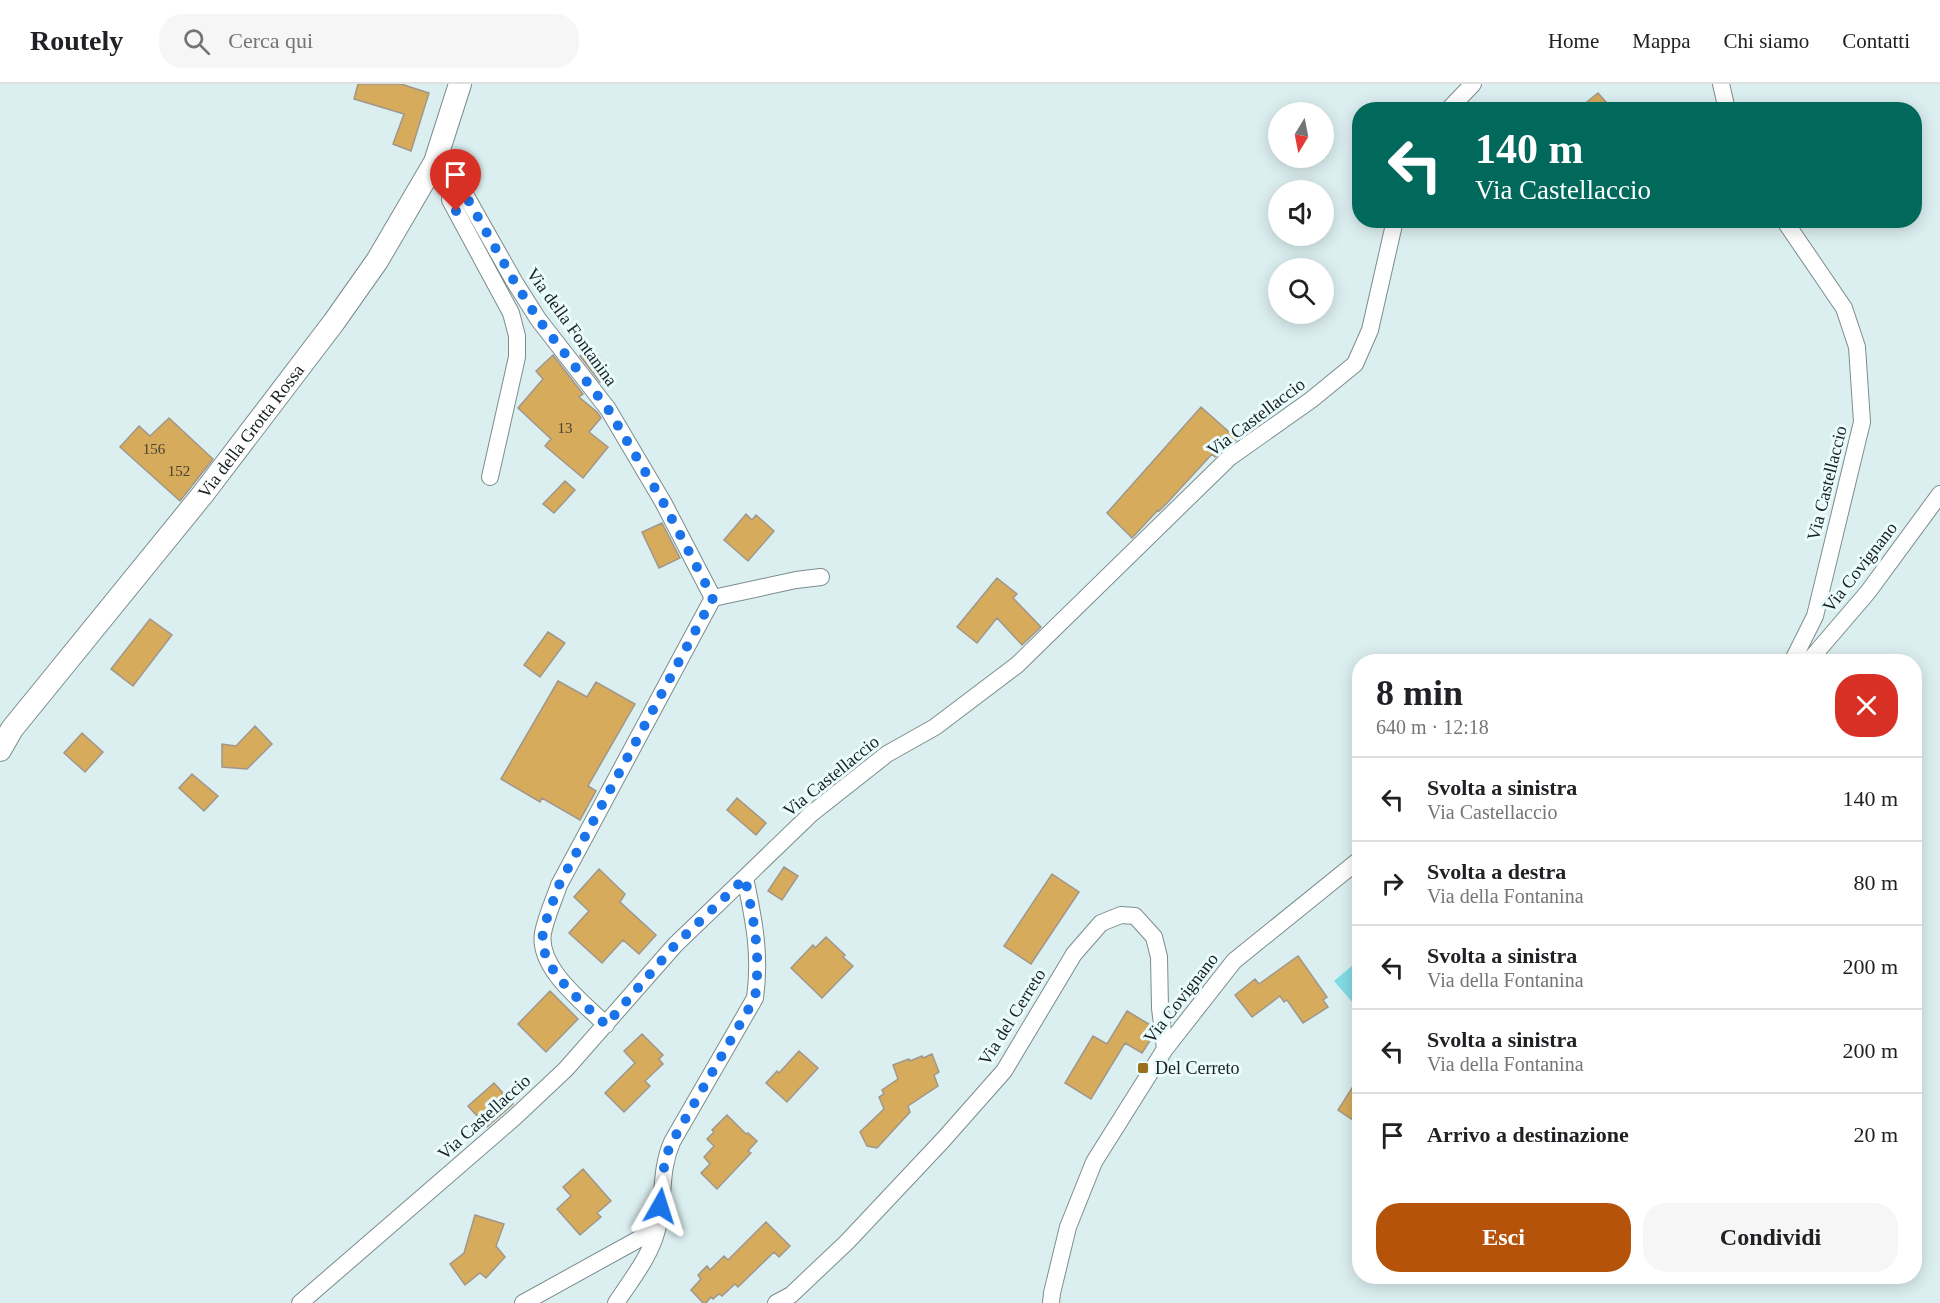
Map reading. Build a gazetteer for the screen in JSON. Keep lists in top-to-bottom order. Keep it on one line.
{"streets":{"street":["Via della Fontanina","Via Castellaccio","Via della Grotta Rossa","Via Covignano","Via del Cerreto"]},"crossings":[["Via della Fontanina","Via della Grotta Rossa"],["Via Covignano","Via del Cerreto"]],"places":{"transit":["Del Cerreto"]},"house_numbers":["13","156","152"],"north":"bottom","page":{"header":"Routely","search":"Cerca qui","nav":["Home","Mappa","Chi siamo","Contatti"],"turn":["140 m","Via Castellaccio"],"heading":["8 min","640 m · 12:18"],"list":[{"name":"Svolta a sinistra","note":"Via Castellaccio","value":"140 m"},{"name":"Svolta a destra","note":"Via della Fontanina","value":"80 m"},{"name":"Svolta a sinistra","note":"Via della Fontanina","value":"200 m"},{"name":"Svolta a sinistra","note":"Via della Fontanina","value":"200 m"},{"name":"Arrivo a destinazione","value":"20 m"}],"buttons":["Esci","Condividi"]}}
